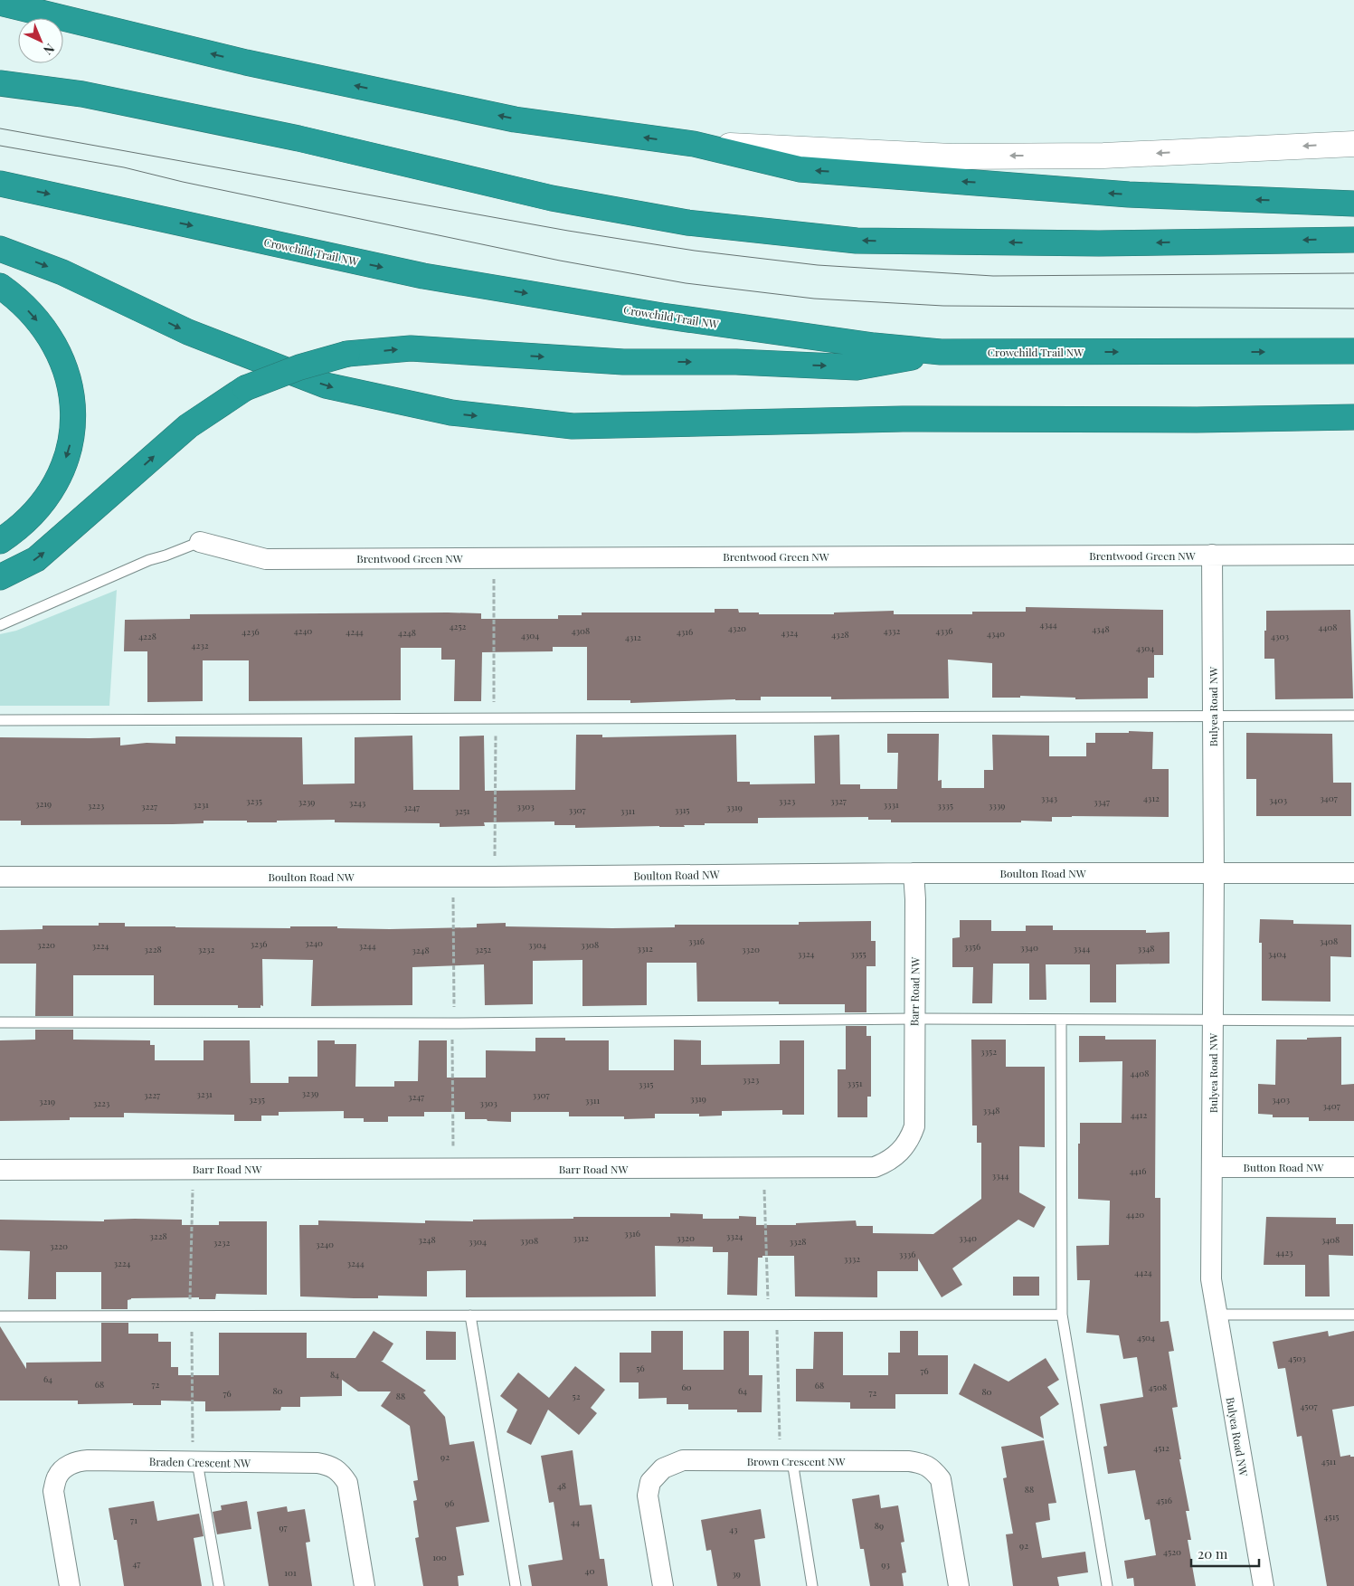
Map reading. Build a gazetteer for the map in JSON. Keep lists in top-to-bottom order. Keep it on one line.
{"streets":{"highway":["Crowchild Trail NW"],"street":["Brentwood Green NW","Bulyea Road NW","Boulton Road NW","Barr Road NW","Button Road NW","Brown Crescent NW","Braden Crescent NW"]},"crossings":[["Brentwood Green NW","Bulyea Road NW"],["Bulyea Road NW","Boulton Road NW"],["Bulyea Road NW","Button Road NW"],["Boulton Road NW","Barr Road NW"]],"house_numbers":["4344","4252","4408","4320","4348","4240","4308","4332","4336","4236","4244","4316","4248","4324","4340","4328","4304","4228","4303","4312","4232","4304","3343","4312","3407","3403","3235","3323","3327","3239","3347","3243","3219","3231","3331","3223","3335","3339","3227","3303","3247","3319","3307","3315","3251","3311","3316","3408","3240","3236","3220","3304","3308","3224","3244","3356","3340","3312","3344","3348","3228","3232","3252","3320","3248","3324","3355","3404","3352","4408","3323","3351","3315","3239","3231","3227","3307","3247","3319","3235","3403","3311","3219","3223","3303","3407","3348","4412","4416","3344","4420","3316","3228","3324","3312","3320","3340","3248","3408","3308","3304","3328","3232","3240","3220","4423","3336","3332","3224","3244","4424","4504","4503","56","76","84","64","68","72","68","60","4508","80","64","80","72","76","88","52","4507","4512","92","4511","48","88","4516","96","4515","71","44","89","97","43","92","4520","100","47","93","40","101","39"],"scale_bar":"20 m","north":"bottom right"}
